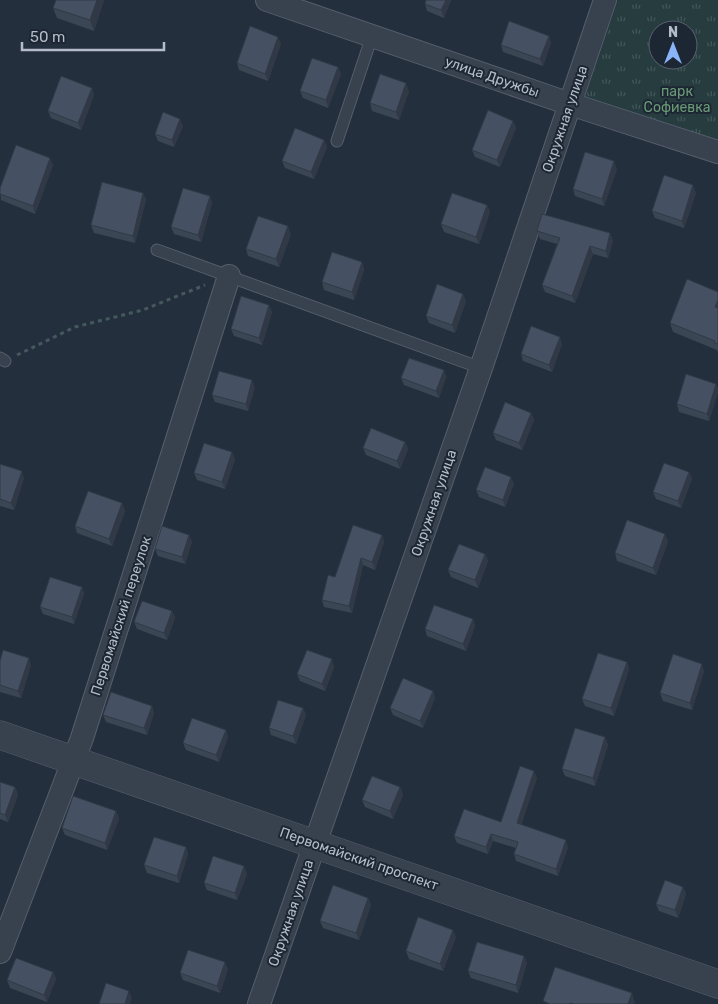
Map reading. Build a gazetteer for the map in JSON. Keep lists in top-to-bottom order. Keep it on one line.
{"streets":{"street":["улица Дружбы","Окружная улица","Первомайский переулок","Первомайский проспект"]},"crossings":[["улица Дружбы","Окружная улица"],["Окружная улица","Первомайский проспект"],["Первомайский переулок","Первомайский проспект"]],"parks":["парк Софиевка"],"scale_bar":"50 m","north":"top"}
